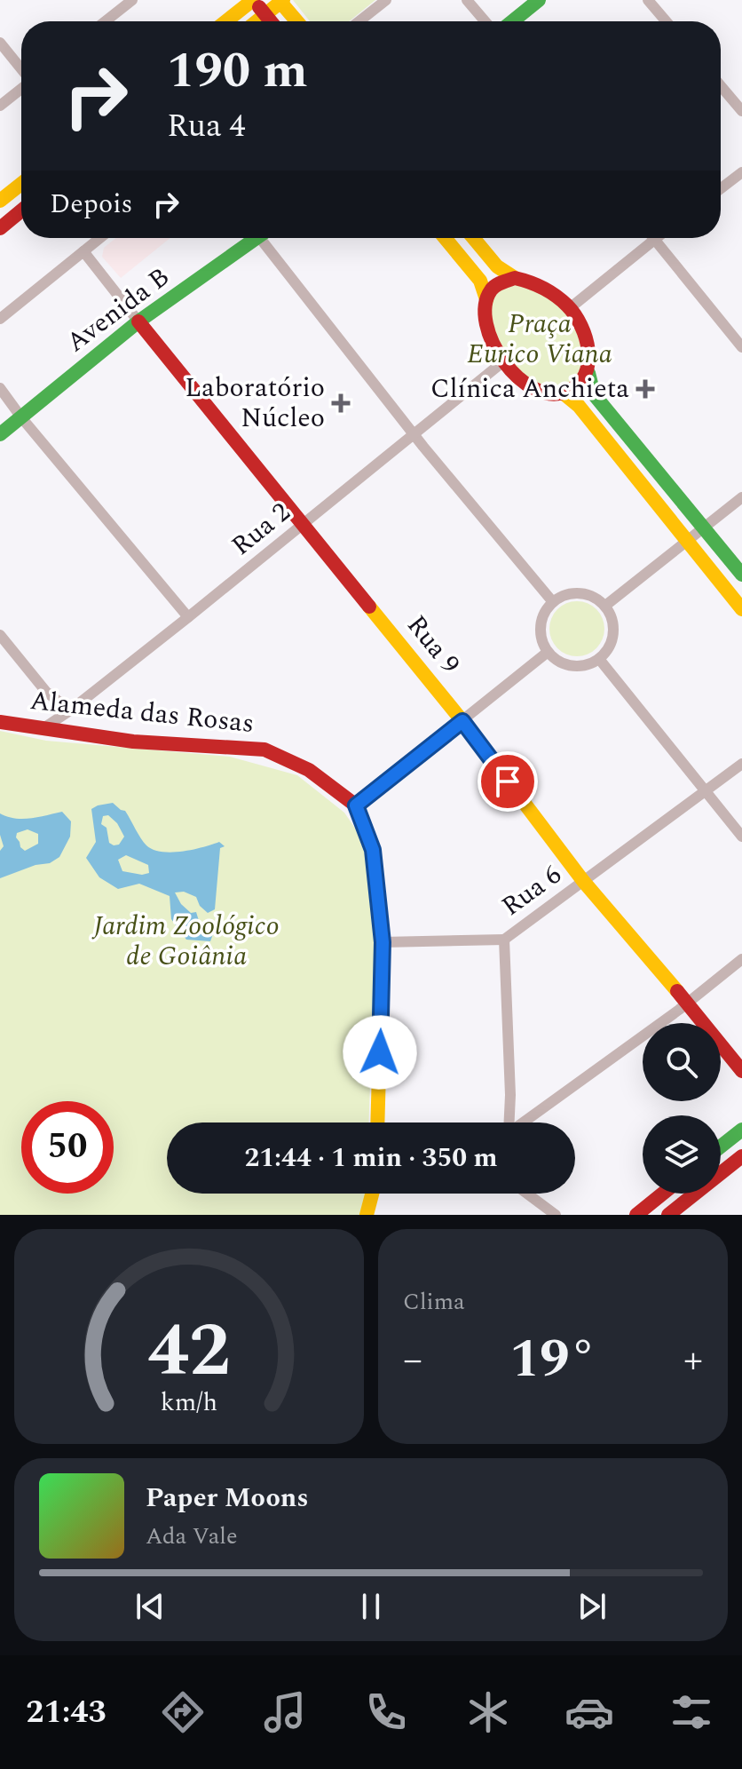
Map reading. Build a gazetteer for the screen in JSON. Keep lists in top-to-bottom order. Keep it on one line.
{"streets":{"main road":["Avenida B","Rua 9","Alameda das Rosas"],"street":["Rua 2","Rua 6"]},"crossings":[["Avenida B","Rua 9"],["Rua 2","Rua 9"],["Rua 2","Alameda das Rosas"],["Rua 9","Rua 6"]],"parks":["Praça Eurico Viana","Jardim Zoológico de Goiânia"],"places":{"health":["Clínica Anchieta","Laboratório Núcleo"]},"page":{"turn":["190 m","Rua 4"],"then":"Depois","limit":"50","trip":"21:44 · 1 min · 350 m","tile":"Clima","heat":["−","19°","+"],"song":["Paper Moons","Ada Vale"],"tabs":"21:43","gauge":["42","km/h"]}}
